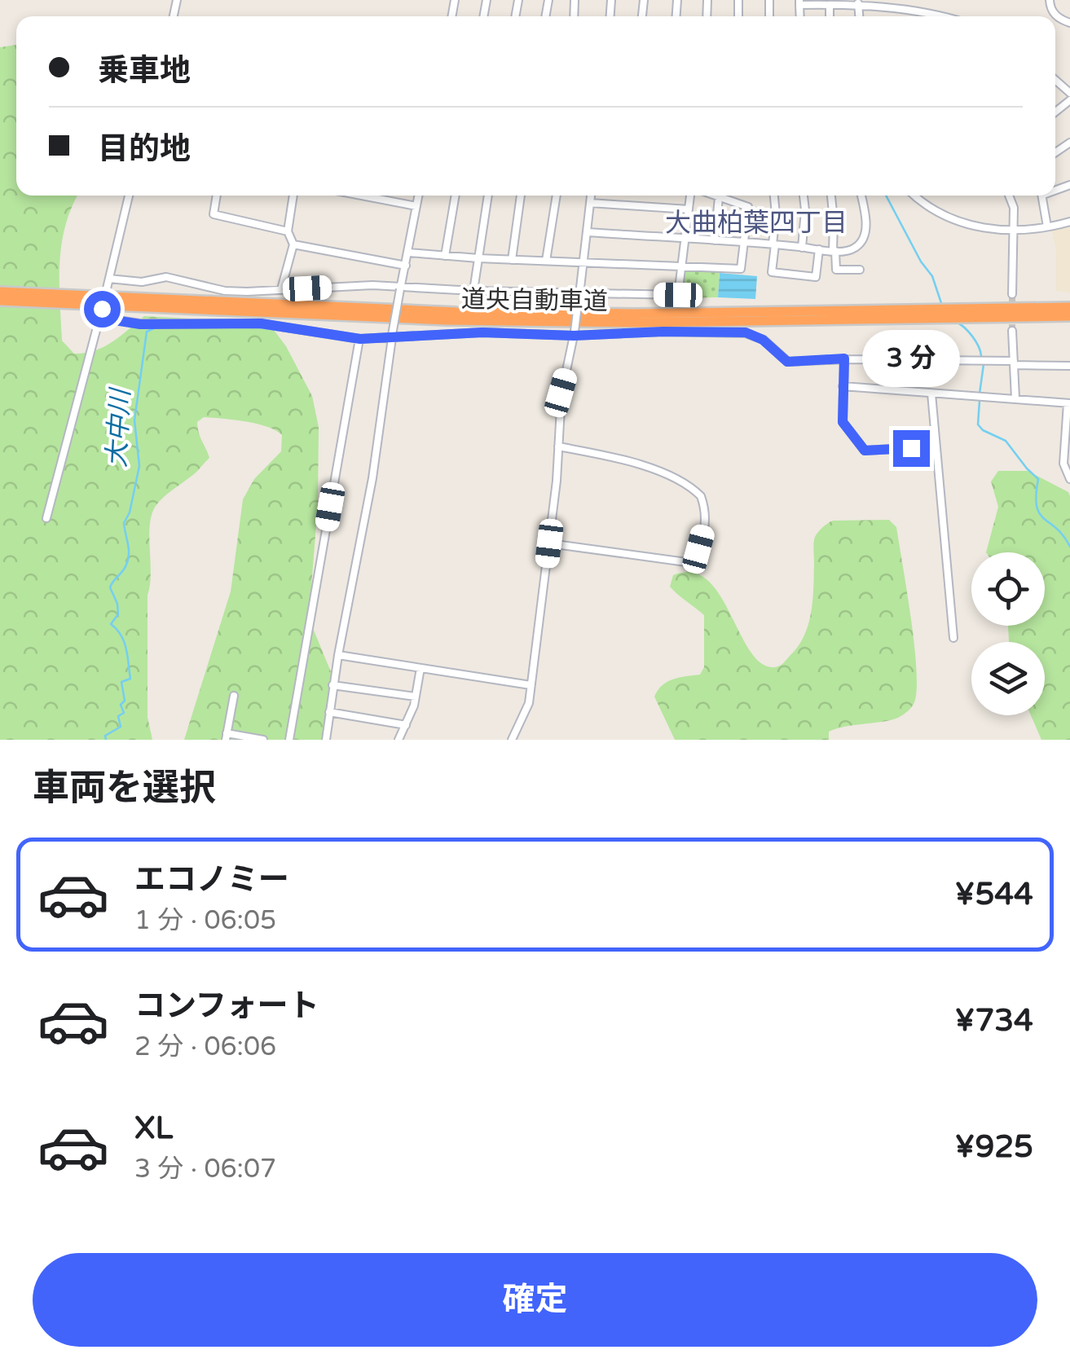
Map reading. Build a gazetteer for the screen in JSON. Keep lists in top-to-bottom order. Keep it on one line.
{"streets":{"highway":["道央自動車道"]},"districts":["大曲柏葉四丁目"],"water":["大中川"],"page":{"banner":["乗車地","目的地"],"bubble":"3 分","heading":"車両を選択","list":[{"name":"エコノミー","note":"1 分 · 06:05","value":"¥544"},{"name":"コンフォート","note":"2 分 · 06:06","value":"¥734"},{"name":"XL","note":"3 分 · 06:07","value":"¥925"}],"buttons":"確定"}}
